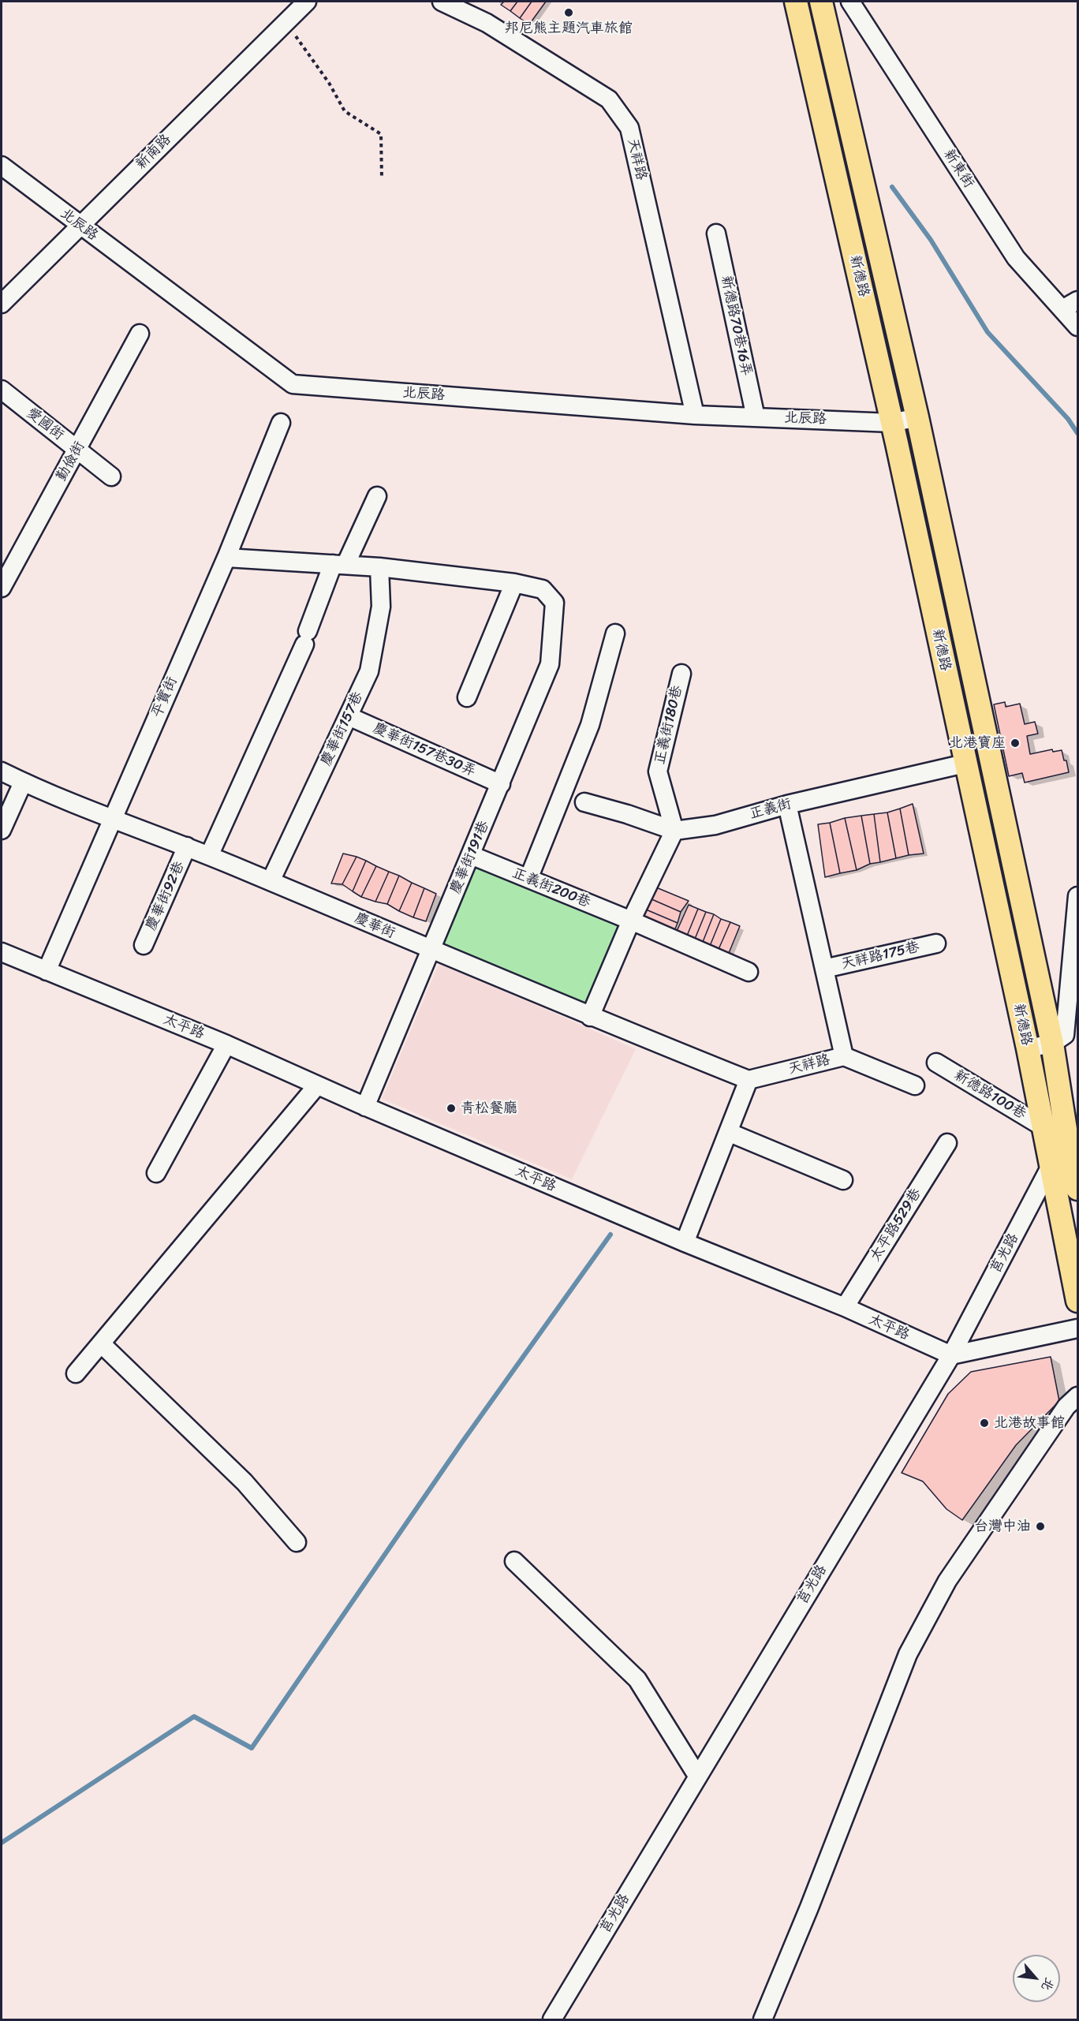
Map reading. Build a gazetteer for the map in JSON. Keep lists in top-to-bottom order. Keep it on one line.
{"streets":{"main road":["新德路"],"street":["新南路","天祥路","新東街","北辰路","新德路70巷16弄","愛國街","勤儉街","平實街","正義街180巷","慶華街157巷","慶華街157巷30弄","正義街","慶華街191巷","正義街200巷","慶華街92巷","慶華街","天祥路175巷","太平路","新德路100巷","太平路529巷","莒光路"]},"crossings":[["新南路","北辰路"],["天祥路","北辰路"],["天祥路","正義街"],["天祥路","慶華街"],["天祥路","天祥路175巷"],["北辰路","新德路"],["北辰路","新德路70巷16弄"],["新德路","正義街"],["新德路","新德路100巷"],["新德路","莒光路"],["愛國街","勤儉街"],["平實街","慶華街"],["平實街","太平路"],["正義街180巷","正義街"],["慶華街157巷","慶華街157巷30弄"],["慶華街157巷","慶華街"],["慶華街157巷30弄","慶華街191巷"],["慶華街191巷","正義街200巷"],["慶華街191巷","慶華街"],["慶華街191巷","太平路"],["慶華街92巷","慶華街"],["太平路","太平路529巷"],["太平路","莒光路"]],"places":["邦尼熊主題汽車旅館","北港寶座","青松餐廳","北港故事館","台灣中油"],"north":"bottom right"}
